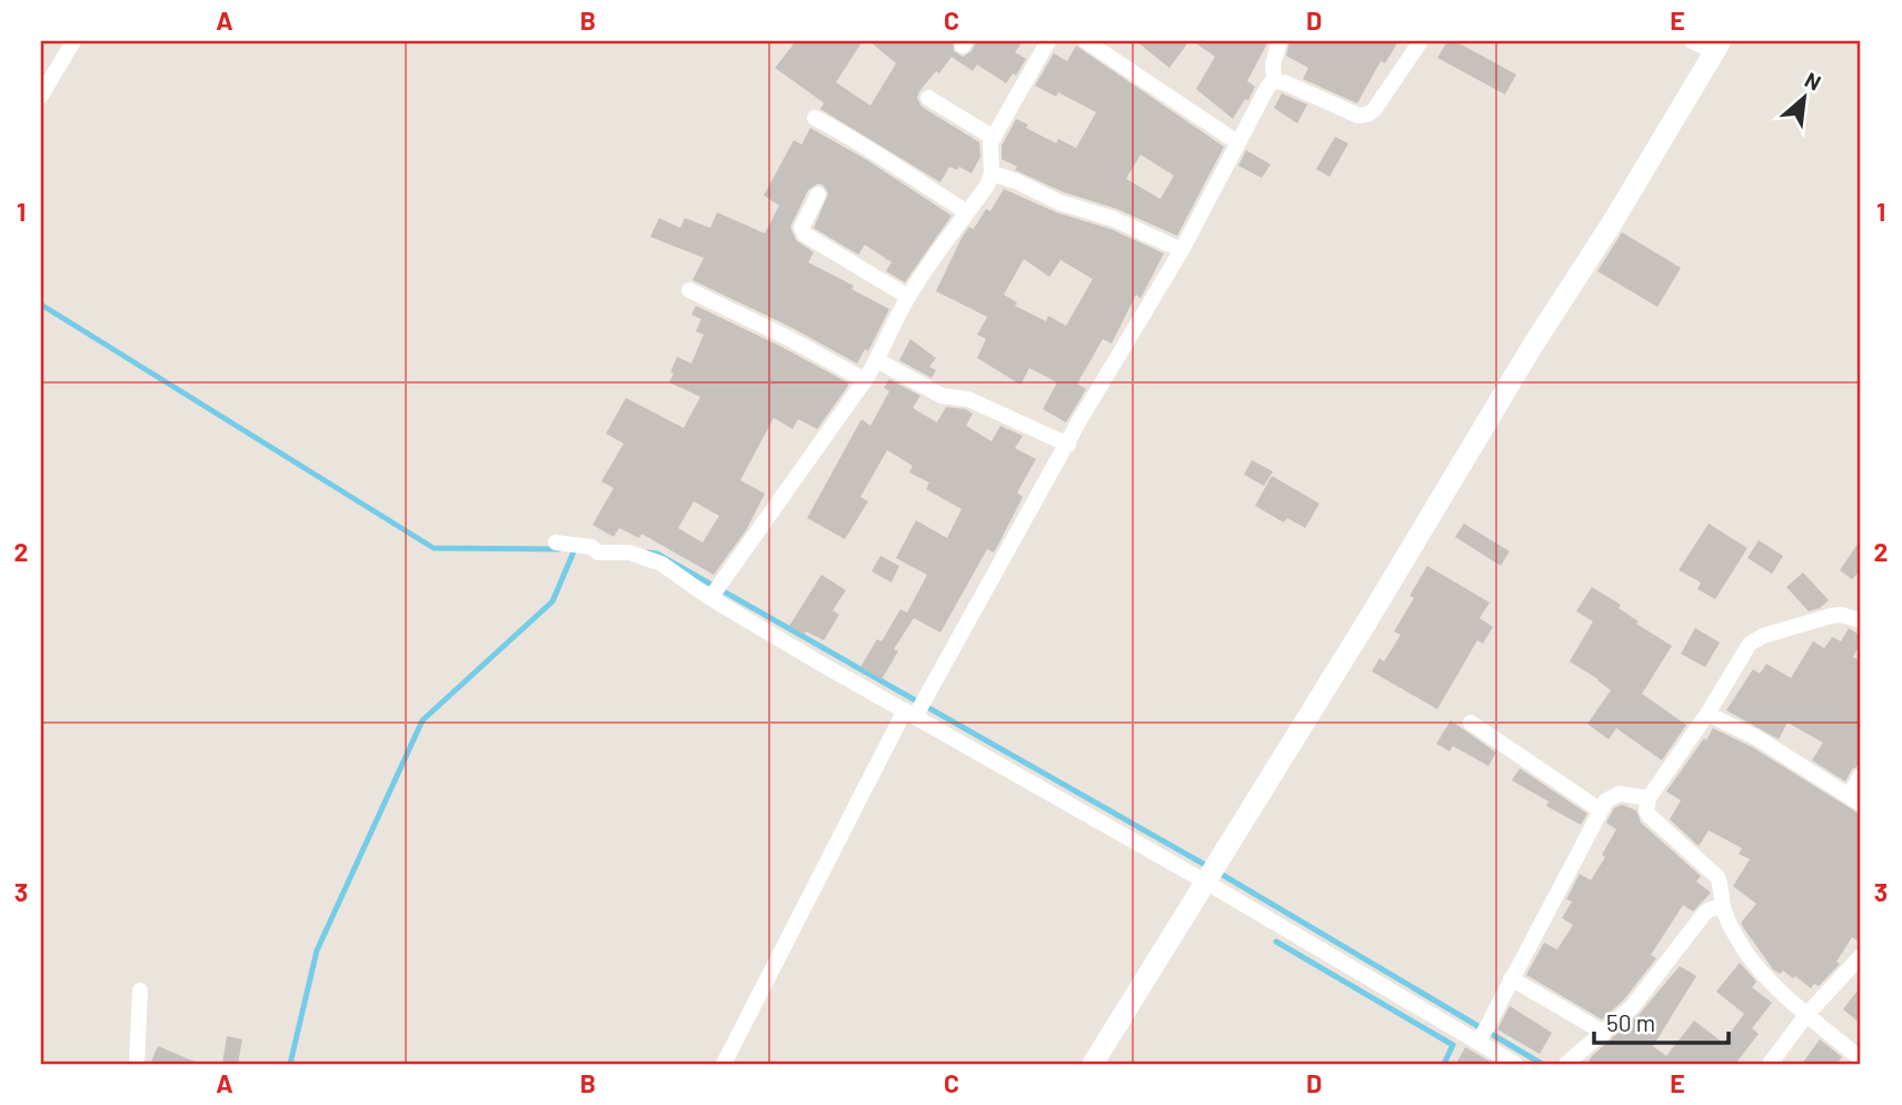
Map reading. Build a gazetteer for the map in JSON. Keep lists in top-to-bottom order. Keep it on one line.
{"scale_bar":"50 m","north":"top right","grid":{"columns":["A","B","C","D","E"],"rows":["1","2","3"]}}
